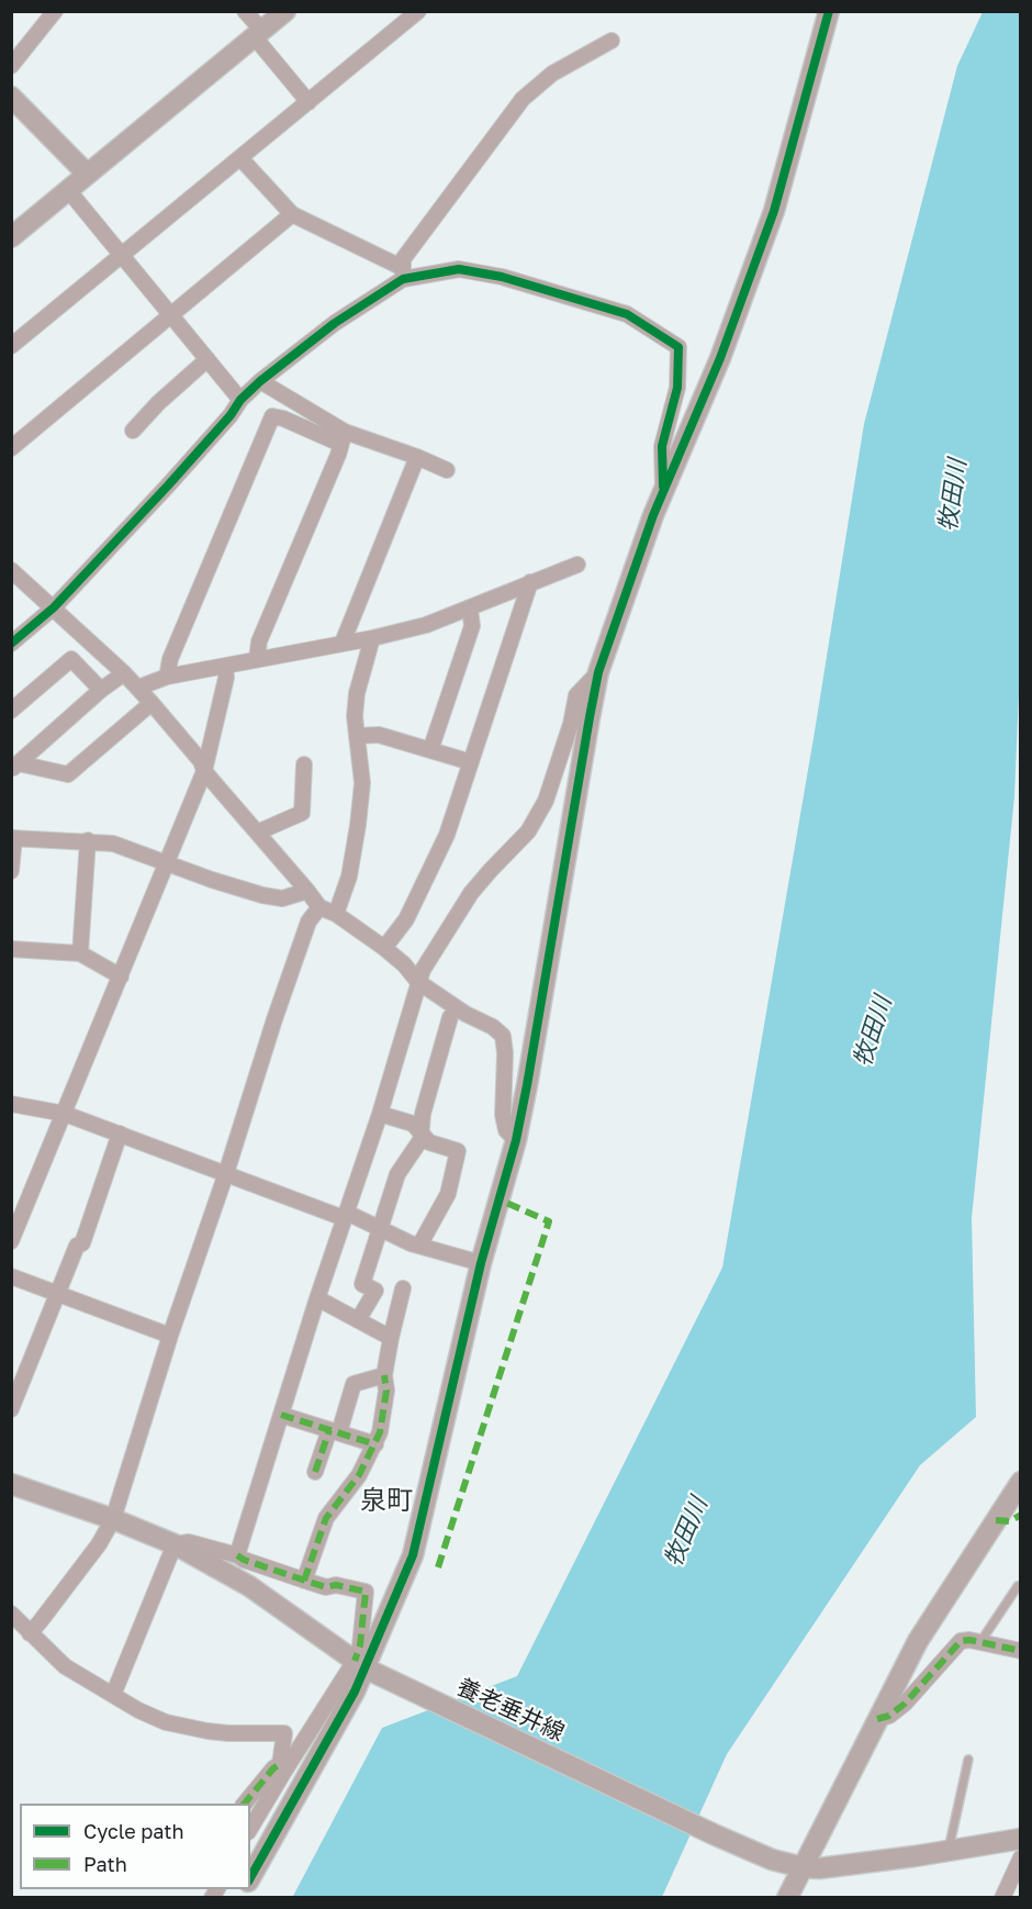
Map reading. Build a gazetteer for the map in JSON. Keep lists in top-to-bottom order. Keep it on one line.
{"streets":{"street":["養老垂井線"]},"districts":["泉町"],"water":["牧田川"],"legend":["Cycle path","Path"]}
